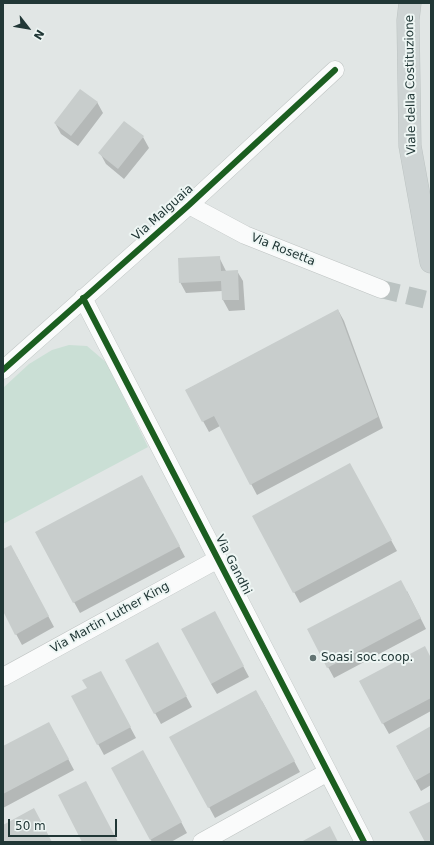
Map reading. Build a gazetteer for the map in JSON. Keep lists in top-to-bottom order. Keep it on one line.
{"streets":{"main road":["Viale della Costituzione"],"street":["Via Malguaia","Via Rosetta","Via Gandhi","Via Martin Luther King"]},"crossings":[["Via Malguaia","Via Rosetta"],["Via Malguaia","Via Gandhi"],["Via Gandhi","Via Martin Luther King"]],"places":["Soasi soc.coop."],"scale_bar":"50 m","north":"bottom right"}
